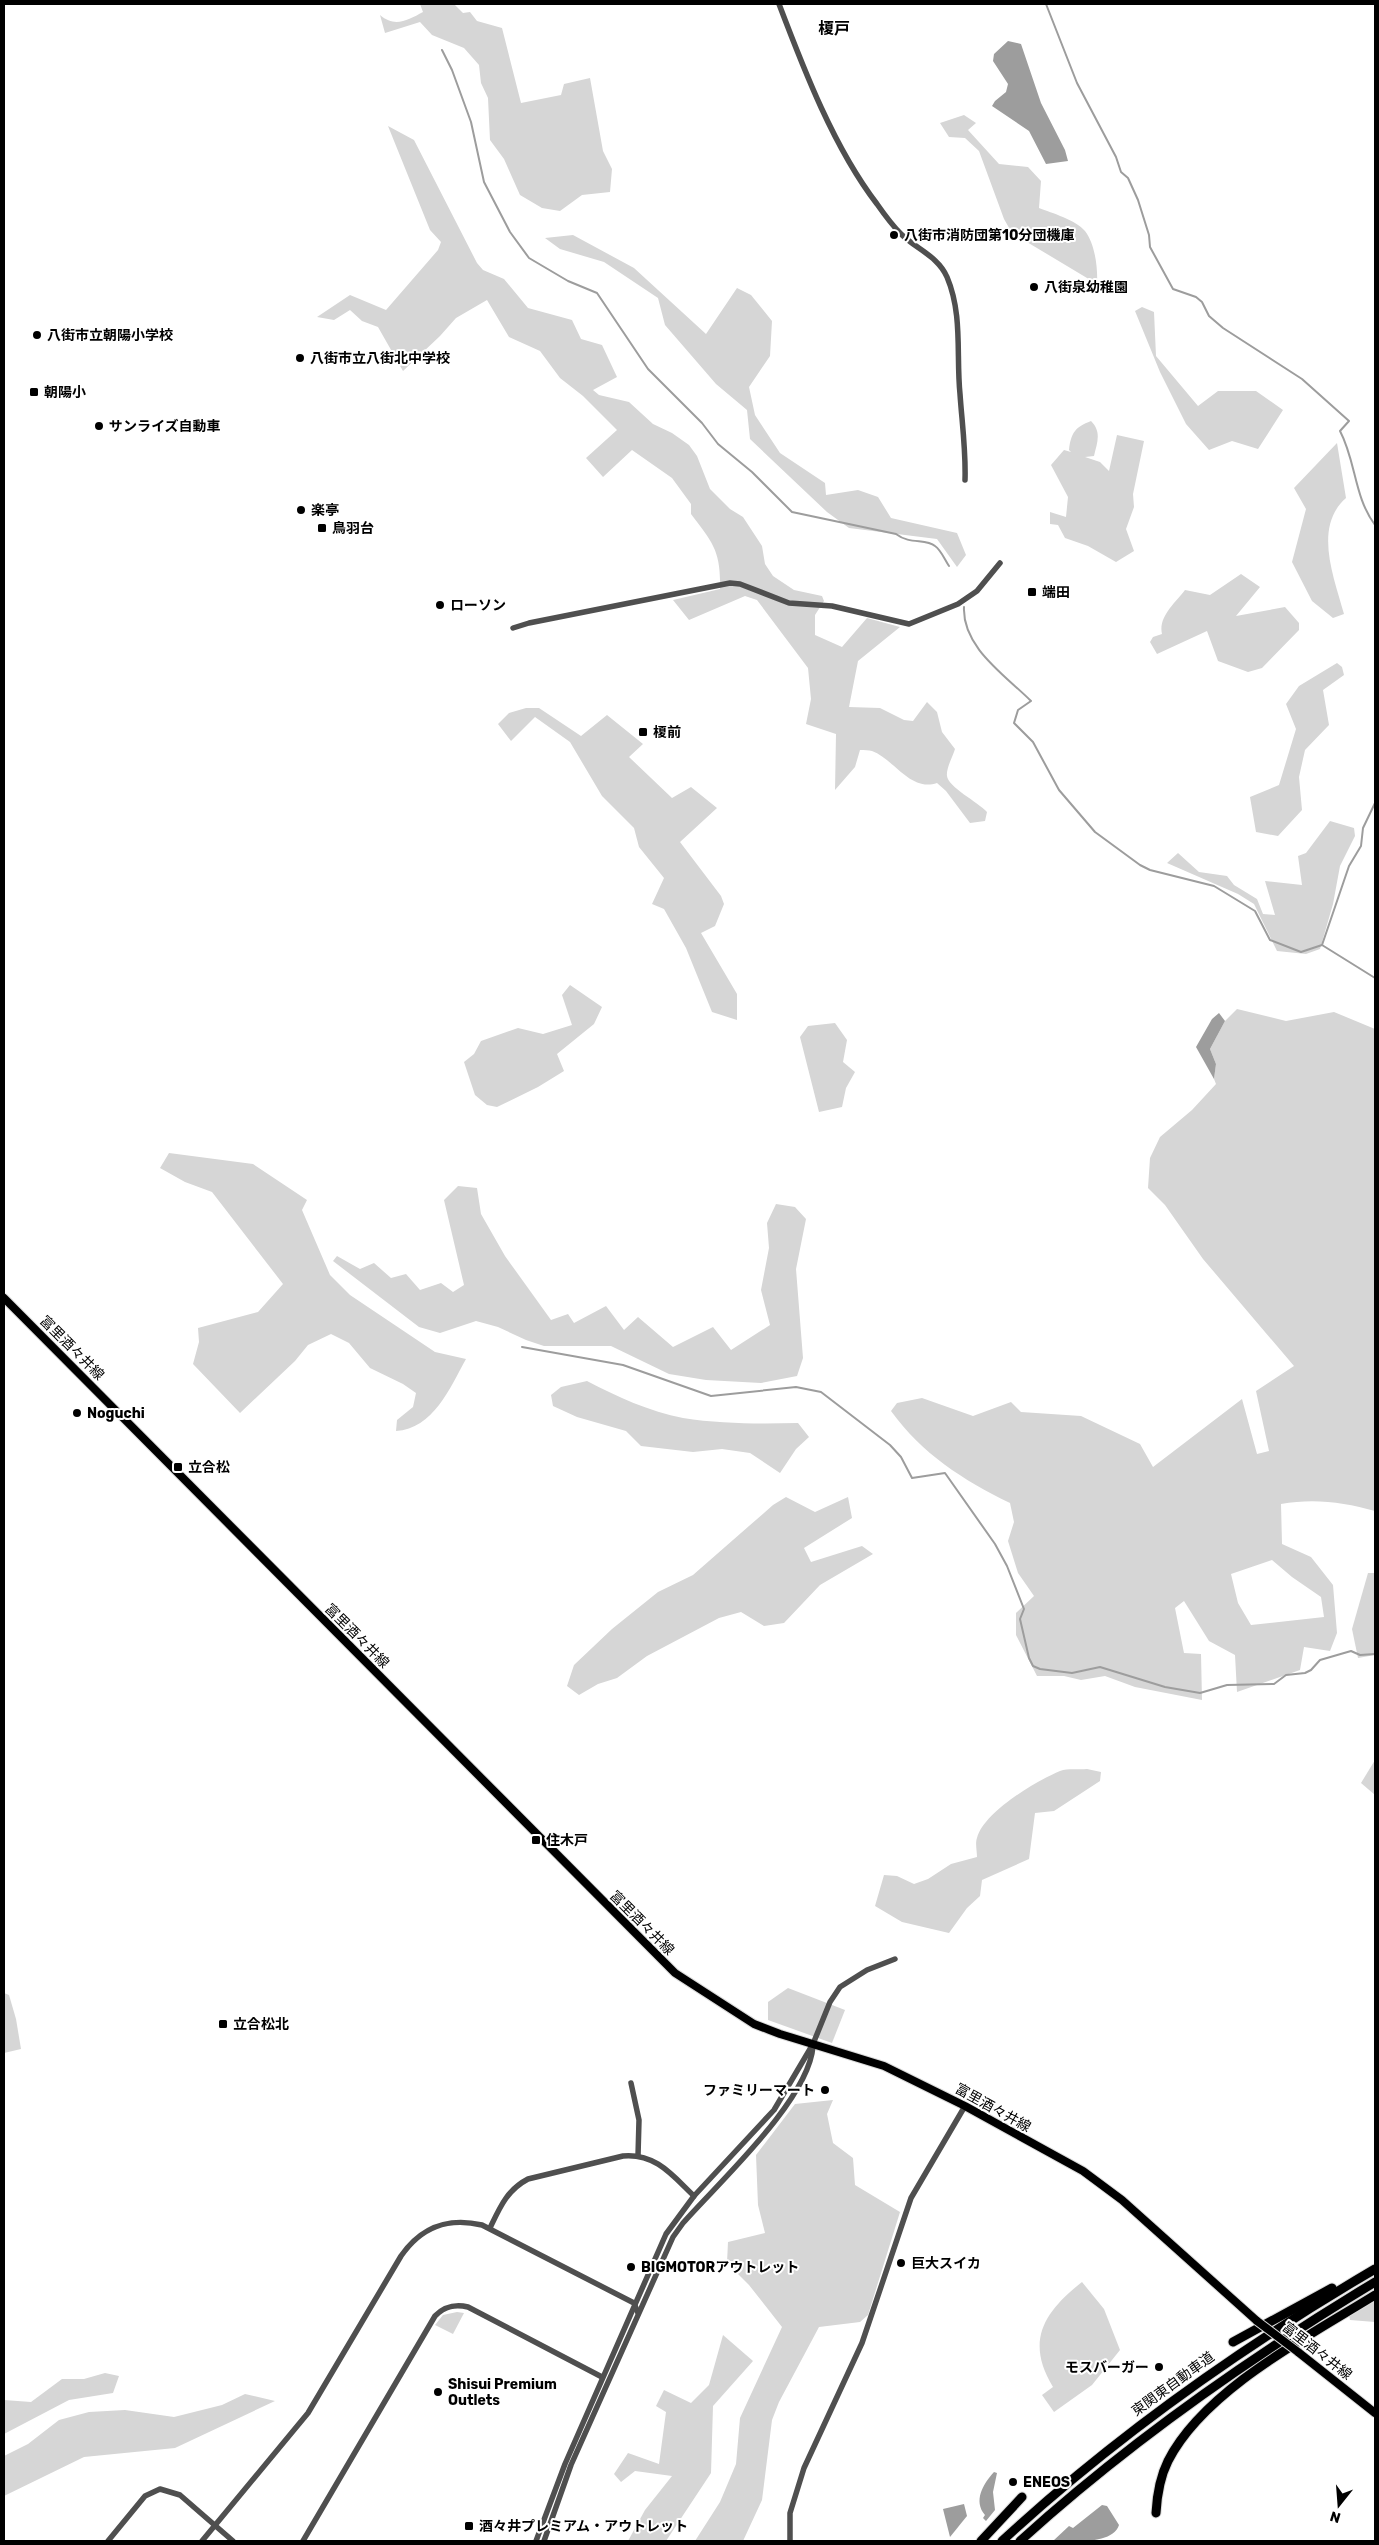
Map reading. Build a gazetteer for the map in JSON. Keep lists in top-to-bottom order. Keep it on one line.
{"streets":{"highway":["東関東自動車道"],"main road":["富里酒々井線"]},"districts":["榎戸"],"places":{"other":["八街市消防団第10分団機庫","八街泉幼稚園","八街市立朝陽小学校","八街市立八街北中学校","サンライズ自動車","楽亭","ローソン","Noguchi","ファミリーマート","巨大スイカ","BIGMOTORアウトレット","モスバーガー","Shisui Premium Outlets","ENEOS"],"transit":["朝陽小","鳥羽台","端田","榎前","立合松","住木戸","立合松北","酒々井プレミアム・アウトレット"]},"north":"bottom"}
